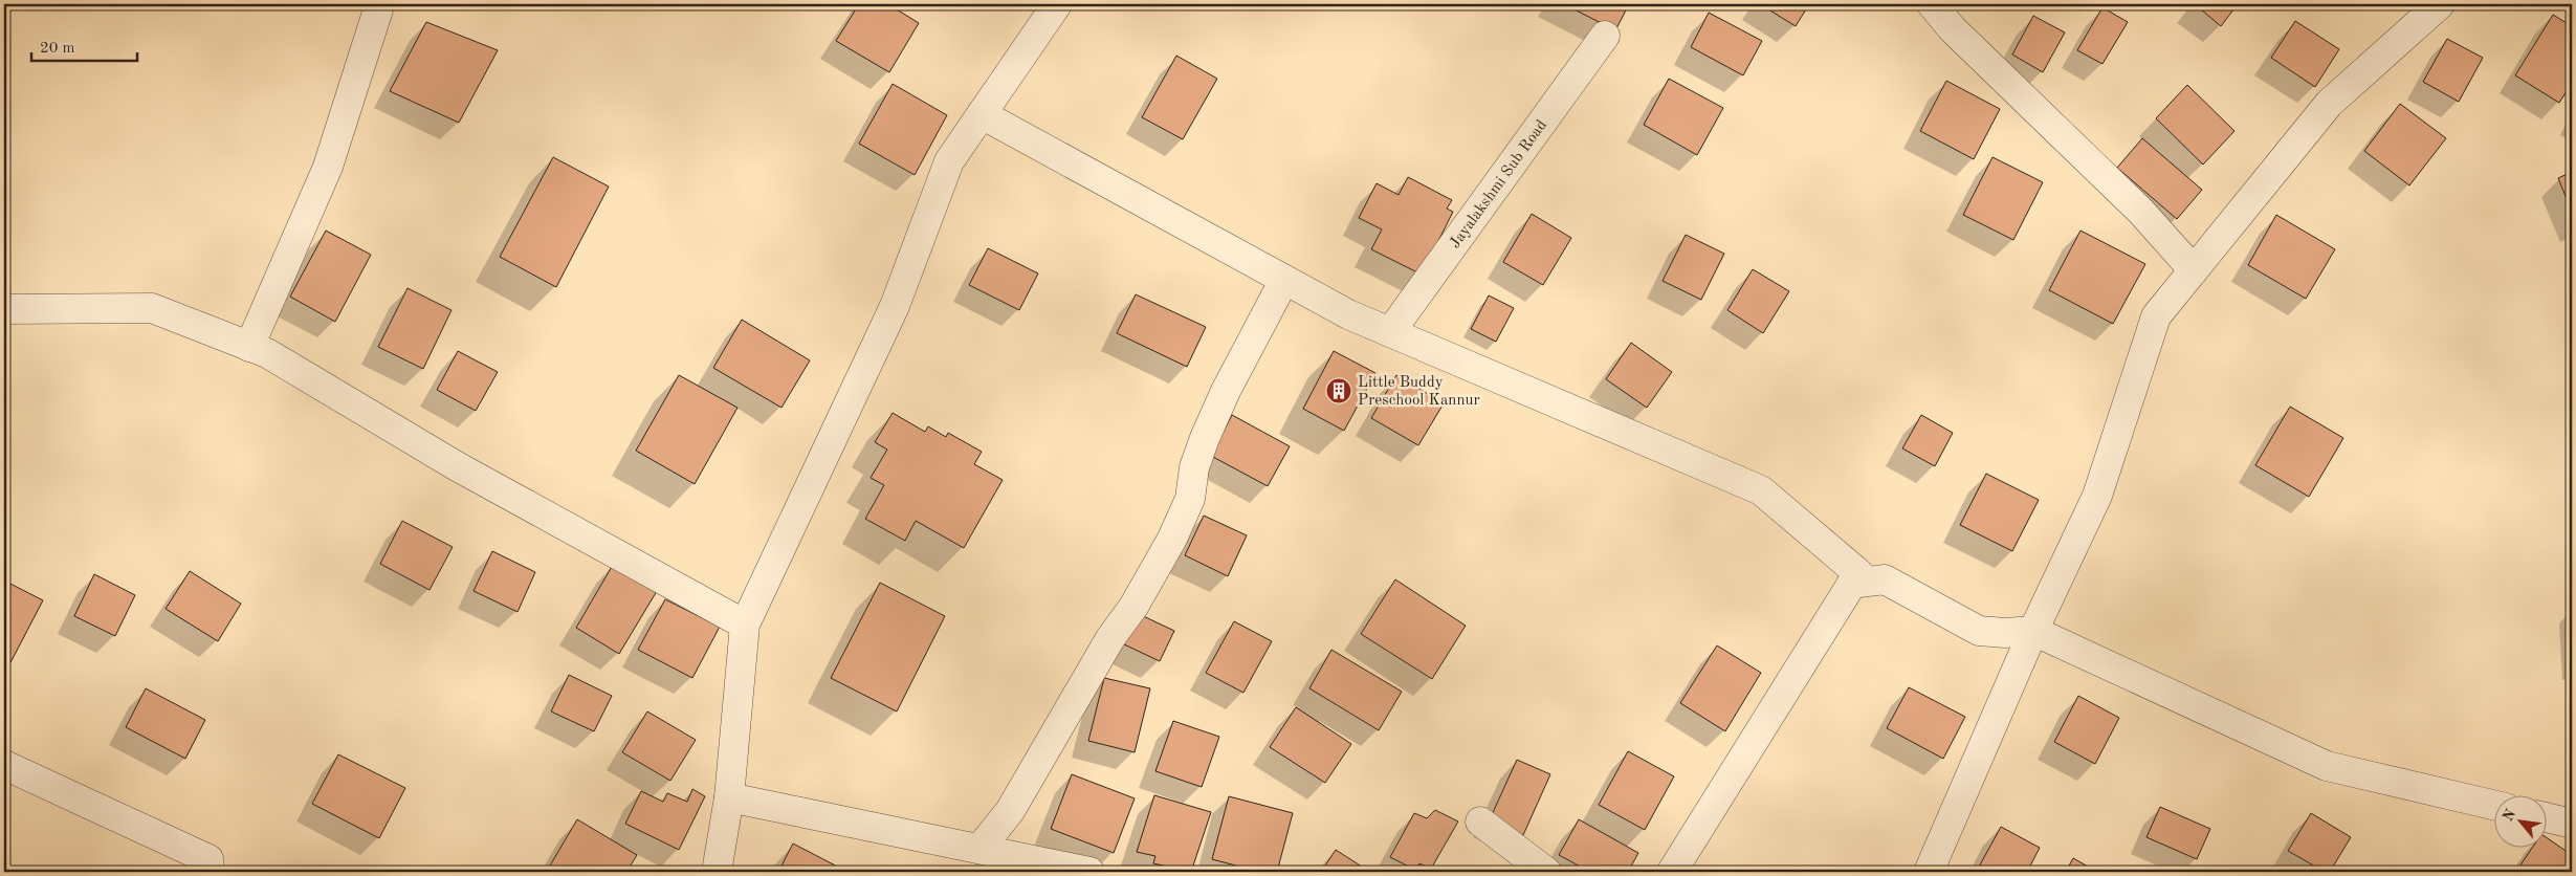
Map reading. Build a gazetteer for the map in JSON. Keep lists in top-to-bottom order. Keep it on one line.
{"streets":{"street":["Jayalakshmi Sub Road"]},"places":{"building":["Little Buddy Preschool Kannur"]},"scale_bar":"20 m","north":"top left"}
